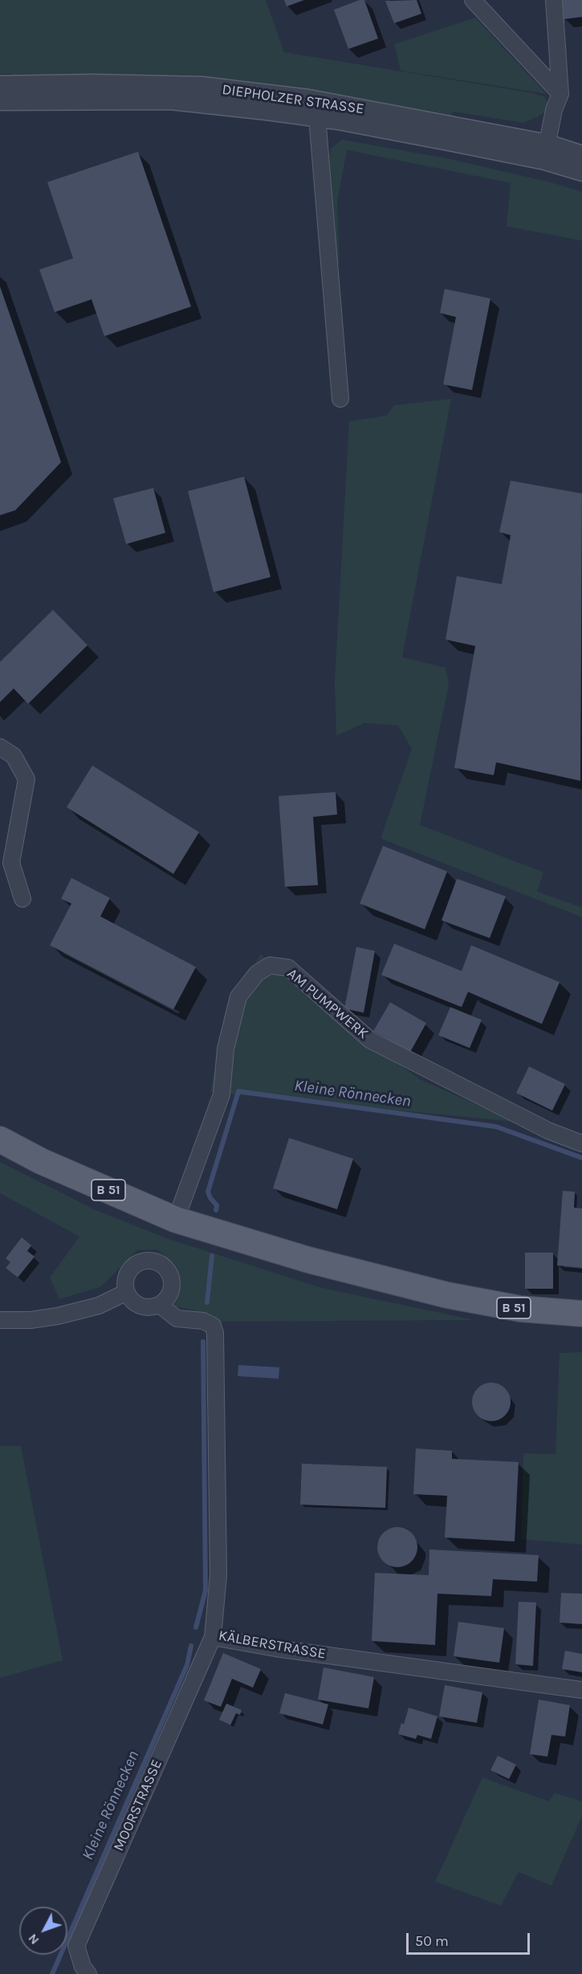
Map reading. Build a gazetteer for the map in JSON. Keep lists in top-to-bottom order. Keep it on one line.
{"streets":{"main road":["B 51"],"street":["DIEPHOLZER STRASSE","AM PUMPWERK","KÄLBERSTRASSE","MOORSTRASSE"]},"crossings":[["AM PUMPWERK","B 51"],["KÄLBERSTRASSE","MOORSTRASSE"]],"water":["Kleine Rönnecken"],"scale_bar":"50 m","north":"bottom left"}
